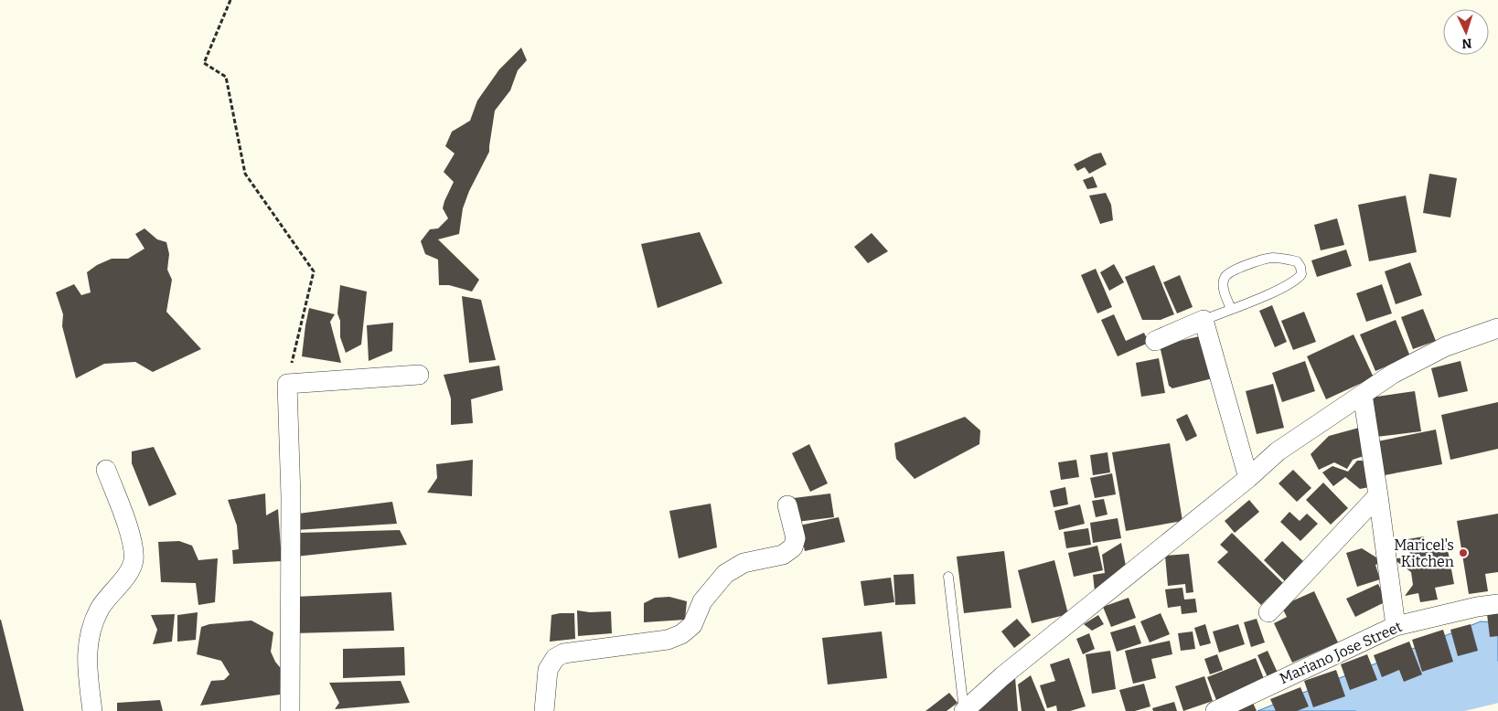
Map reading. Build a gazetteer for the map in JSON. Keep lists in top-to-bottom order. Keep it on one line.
{"streets":{"street":["Mariano Jose Street"]},"places":["Maricel's Kitchen"],"north":"bottom"}
